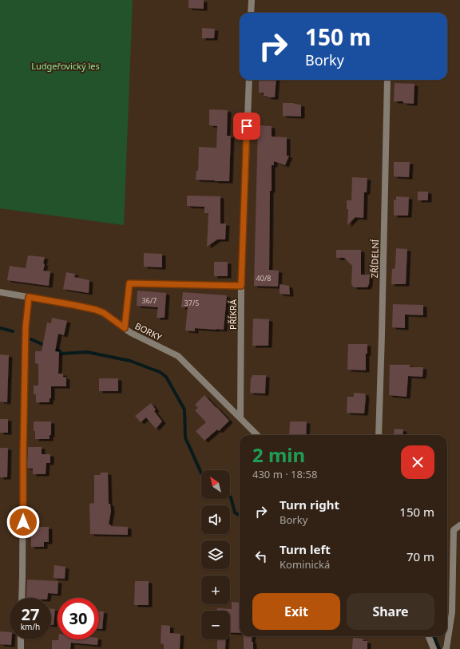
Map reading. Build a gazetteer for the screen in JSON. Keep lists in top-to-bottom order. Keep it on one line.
{"streets":{"street":["ZŘÍDELNÍ","PŘÍKRÁ","BORKY"]},"crossings":[["PŘÍKRÁ","BORKY"]],"parks":["Ludgeřovický les"],"house_numbers":["40/8","36/7","37/5"],"north":"top left","page":{"turn":["150 m","Borky"],"heading":["2 min","430 m · 18:58"],"map_buttons":["+","−"],"list":[{"name":"Turn right","note":"Borky","value":"150 m"},{"name":"Turn left","note":"Kominická","value":"70 m"}],"buttons":["Exit","Share"],"speed":"27 km/h","limit":"30"}}
